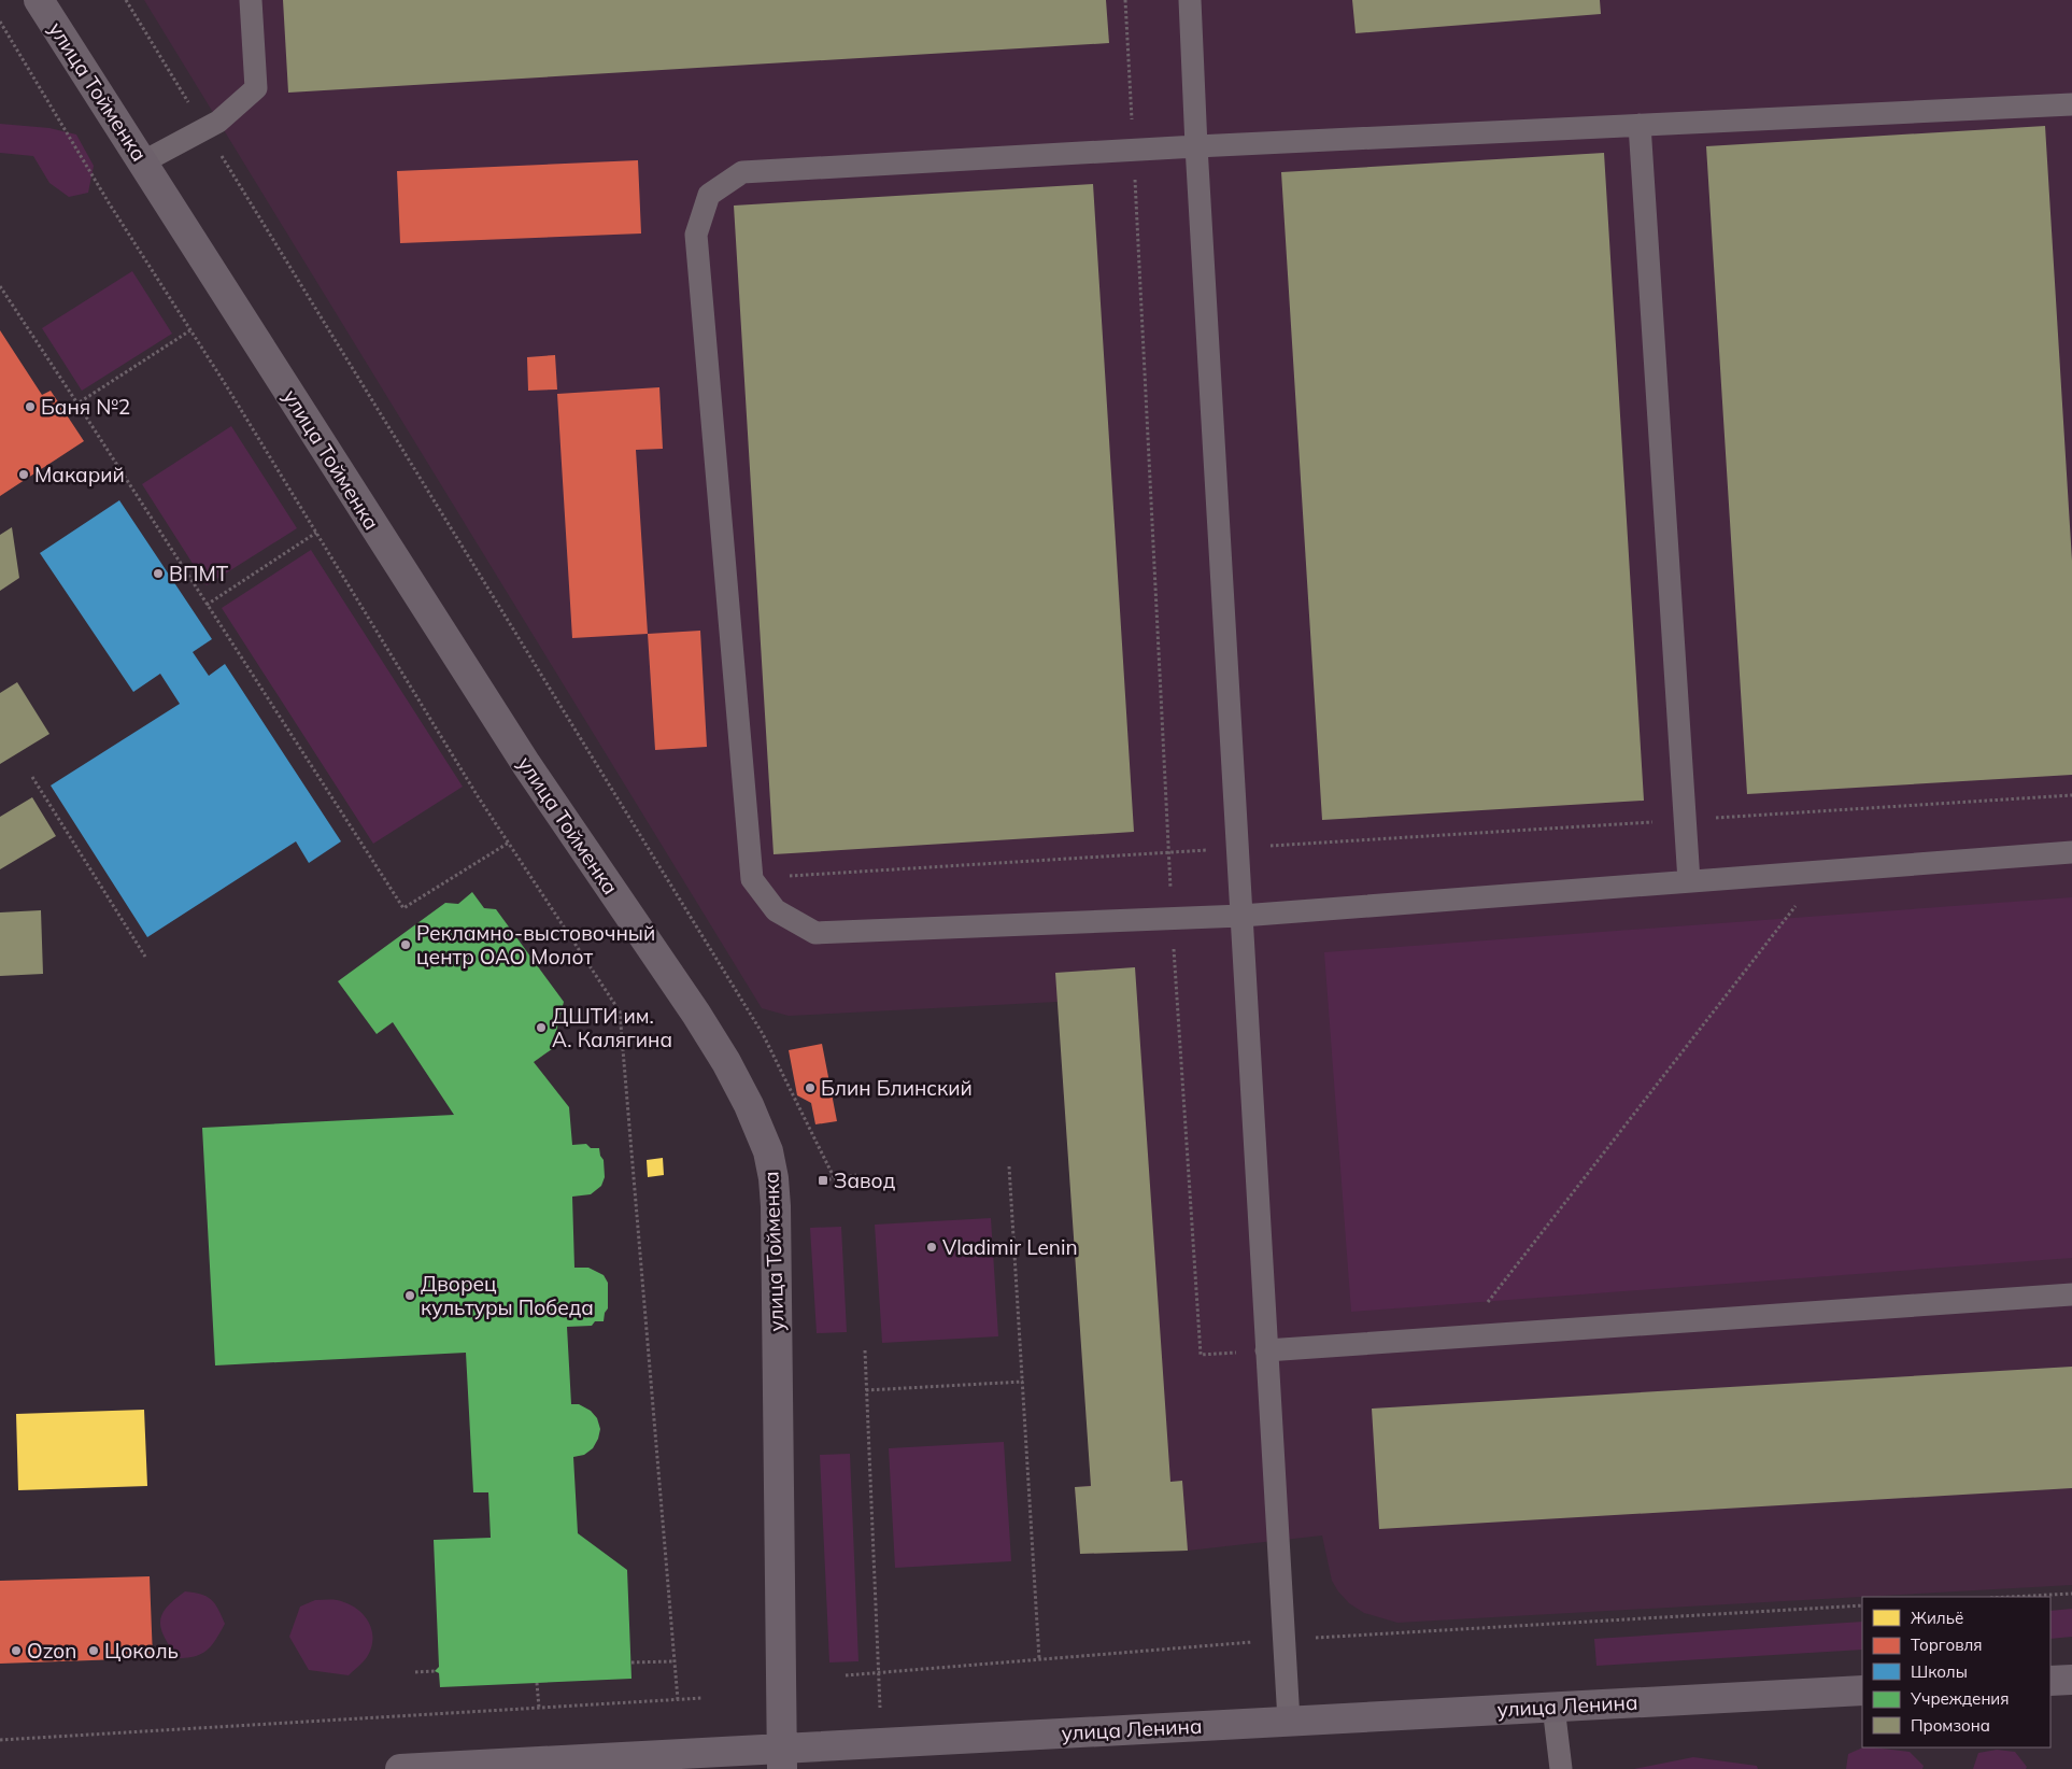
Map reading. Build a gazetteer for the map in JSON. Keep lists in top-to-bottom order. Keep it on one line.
{"streets":{"street":["улица Тойменка","улица Ленина"]},"crossings":[["улица Тойменка","улица Ленина"]],"places":{"other":["Баня №2","Макарий","ВПМТ","Рекламно-выстовочный центр ОАО Молот","ДШТИ им. А. Калягина","Блин Блинский","Vladimir Lenin","Дворец культуры Победа","Ozon","Цоколь"],"transit":["Завод"]},"legend":["Жильё","Торговля","Школы","Учреждения","Промзона"]}
